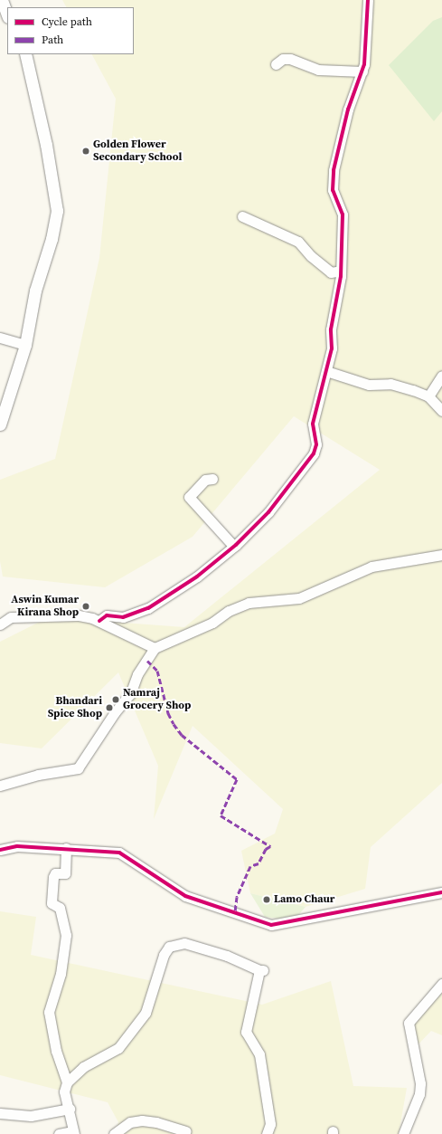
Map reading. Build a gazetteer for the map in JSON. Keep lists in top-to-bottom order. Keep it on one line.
{"places":["Golden Flower Secondary School","Aswin Kumar Kirana Shop","Namraj Grocery Shop","Bhandari Spice Shop","Lamo Chaur"],"legend":["Cycle path","Path"]}
